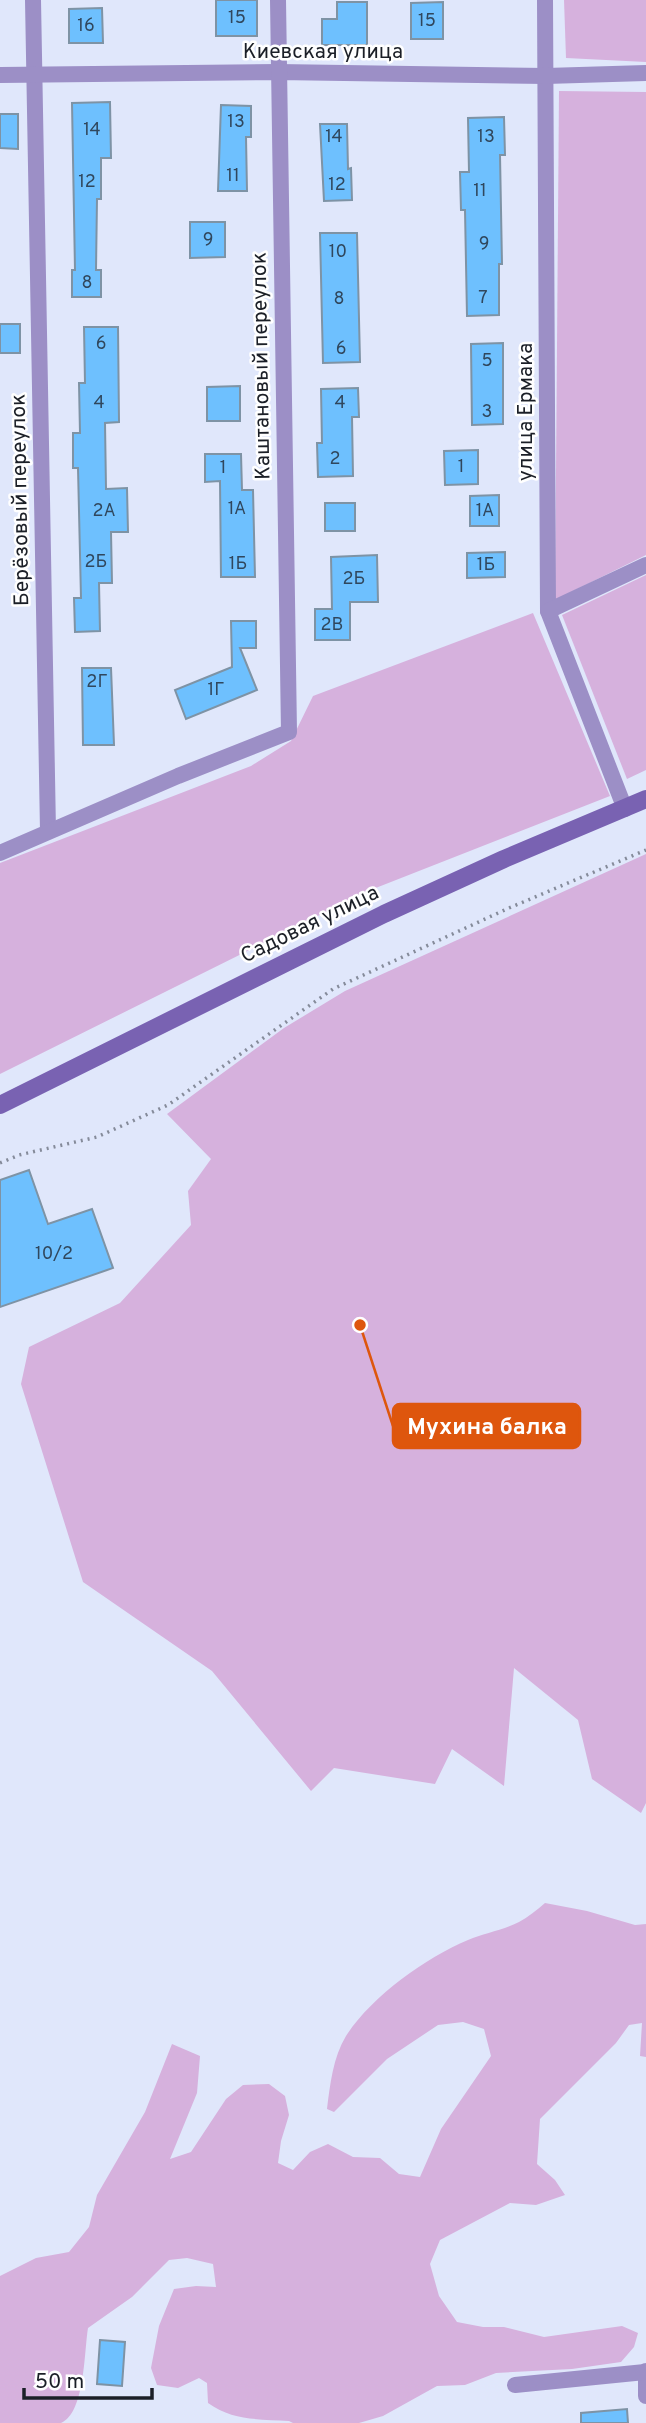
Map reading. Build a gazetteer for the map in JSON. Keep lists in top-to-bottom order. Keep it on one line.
{"streets":{"main road":["Садовая улица"],"street":["Киевская улица","Каштановый переулок","улица Ермака","Берёзовый переулок"]},"crossings":[["Киевская улица","Каштановый переулок"],["Киевская улица","улица Ермака"],["Киевская улица","Берёзовый переулок"],["Каштановый переулок","Берёзовый переулок"],["улица Ермака","Садовая улица"]],"places":["Мухина балка"],"house_numbers":["15","15","16","13","14","14","13","11","12","12","11","9","9","10","8","7","8","6","6","5","4","4","3","2","1","1","1А","2А","1А","2Б","1Б","1Б","2Б","2В","2Г","1Г","10/2"],"scale_bar":"50 m"}
